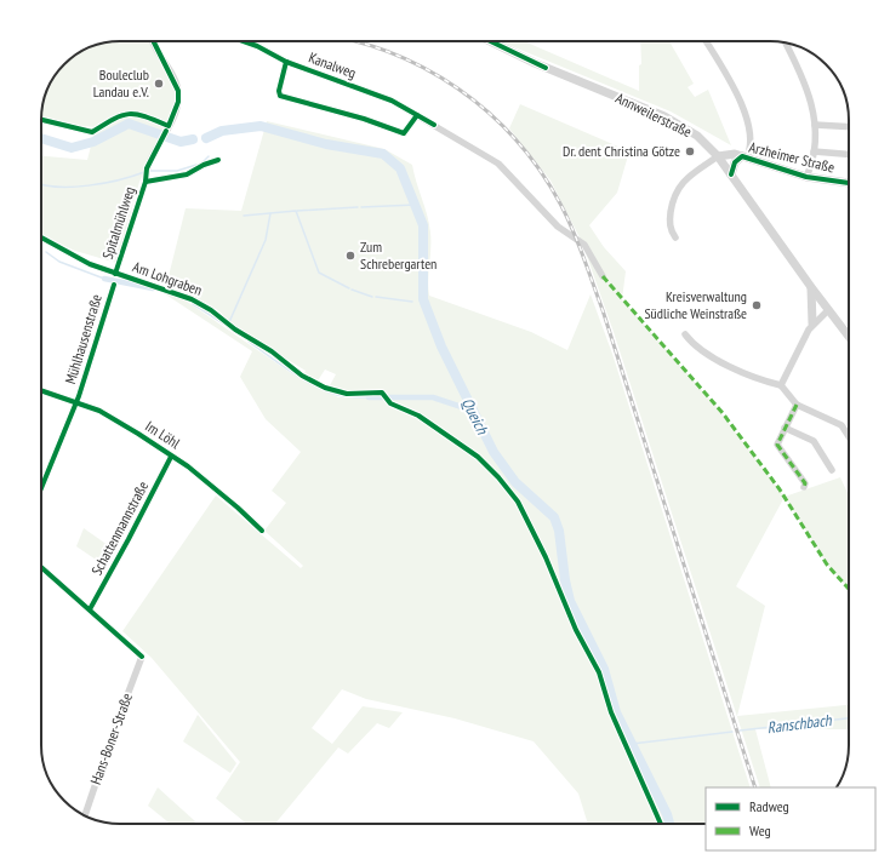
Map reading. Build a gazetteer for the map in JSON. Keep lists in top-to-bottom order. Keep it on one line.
{"streets":{"street":["Kanalweg","Annweilerstraße","Arzheimer Straße","Spitalmühlweg","Am Lohgraben","Mühlhausenstraße","Im Löhl","Schattenmannstraße","Hans-Boner-Straße"]},"crossings":[["Annweilerstraße","Arzheimer Straße"],["Spitalmühlweg","Am Lohgraben"],["Mühlhausenstraße","Im Löhl"],["Im Löhl","Schattenmannstraße"],["Schattenmannstraße","Hans-Boner-Straße"]],"water":["Queich","Ranschbach"],"places":["Bouleclub Landau e.V.","Dr. dent Christina Götze","Zum Schrebergarten","Kreisverwaltung Südliche Weinstraße"],"legend":["Radweg","Weg"]}
